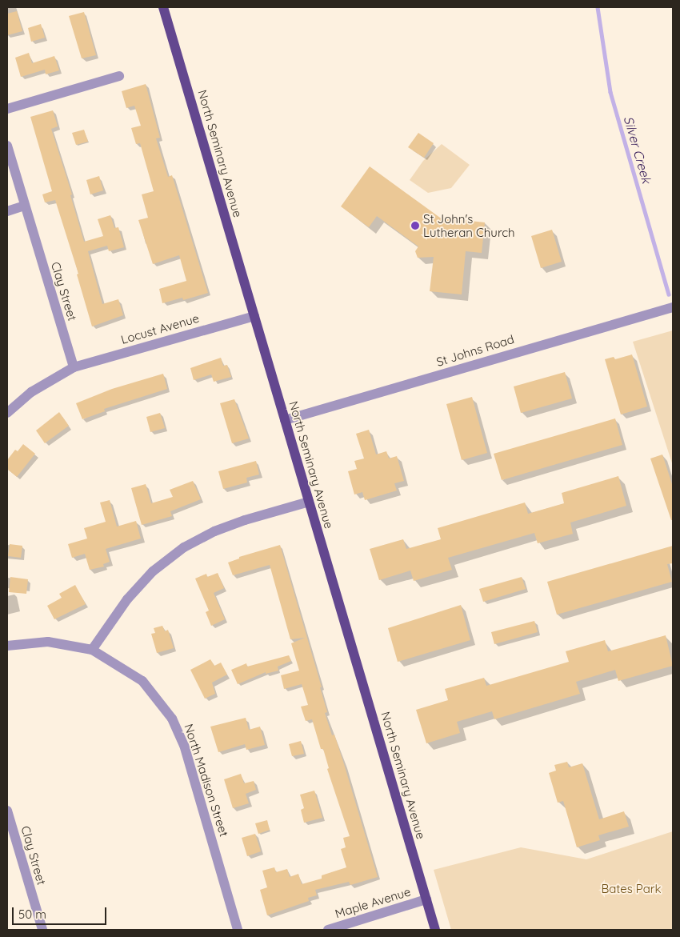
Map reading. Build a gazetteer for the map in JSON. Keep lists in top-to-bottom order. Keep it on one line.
{"streets":{"main road":["North Seminary Avenue"],"street":["Clay Street","Locust Avenue","St Johns Road","North Madison Street","Maple Avenue"]},"crossings":[["North Seminary Avenue","Locust Avenue"],["North Seminary Avenue","St Johns Road"],["North Seminary Avenue","Maple Avenue"],["Clay Street","Locust Avenue"]],"water":["Silver Creek"],"parks":["Bates Park"],"places":["St John's Lutheran Church"],"scale_bar":"50 m"}
